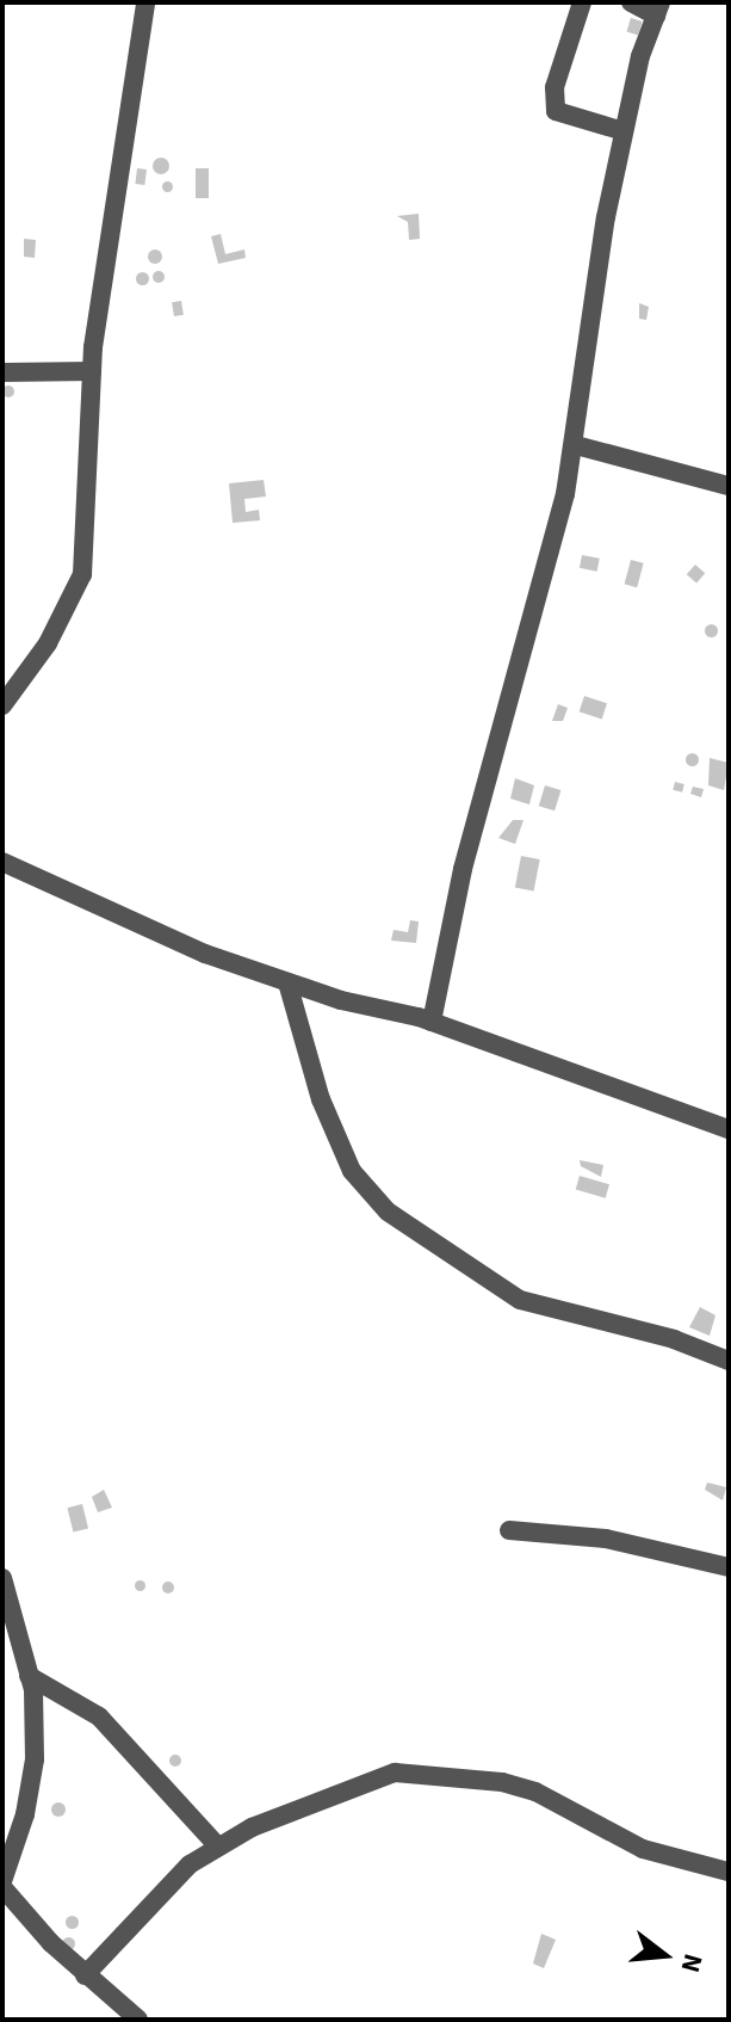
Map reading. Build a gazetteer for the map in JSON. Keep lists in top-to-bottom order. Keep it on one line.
{"north":"right"}
